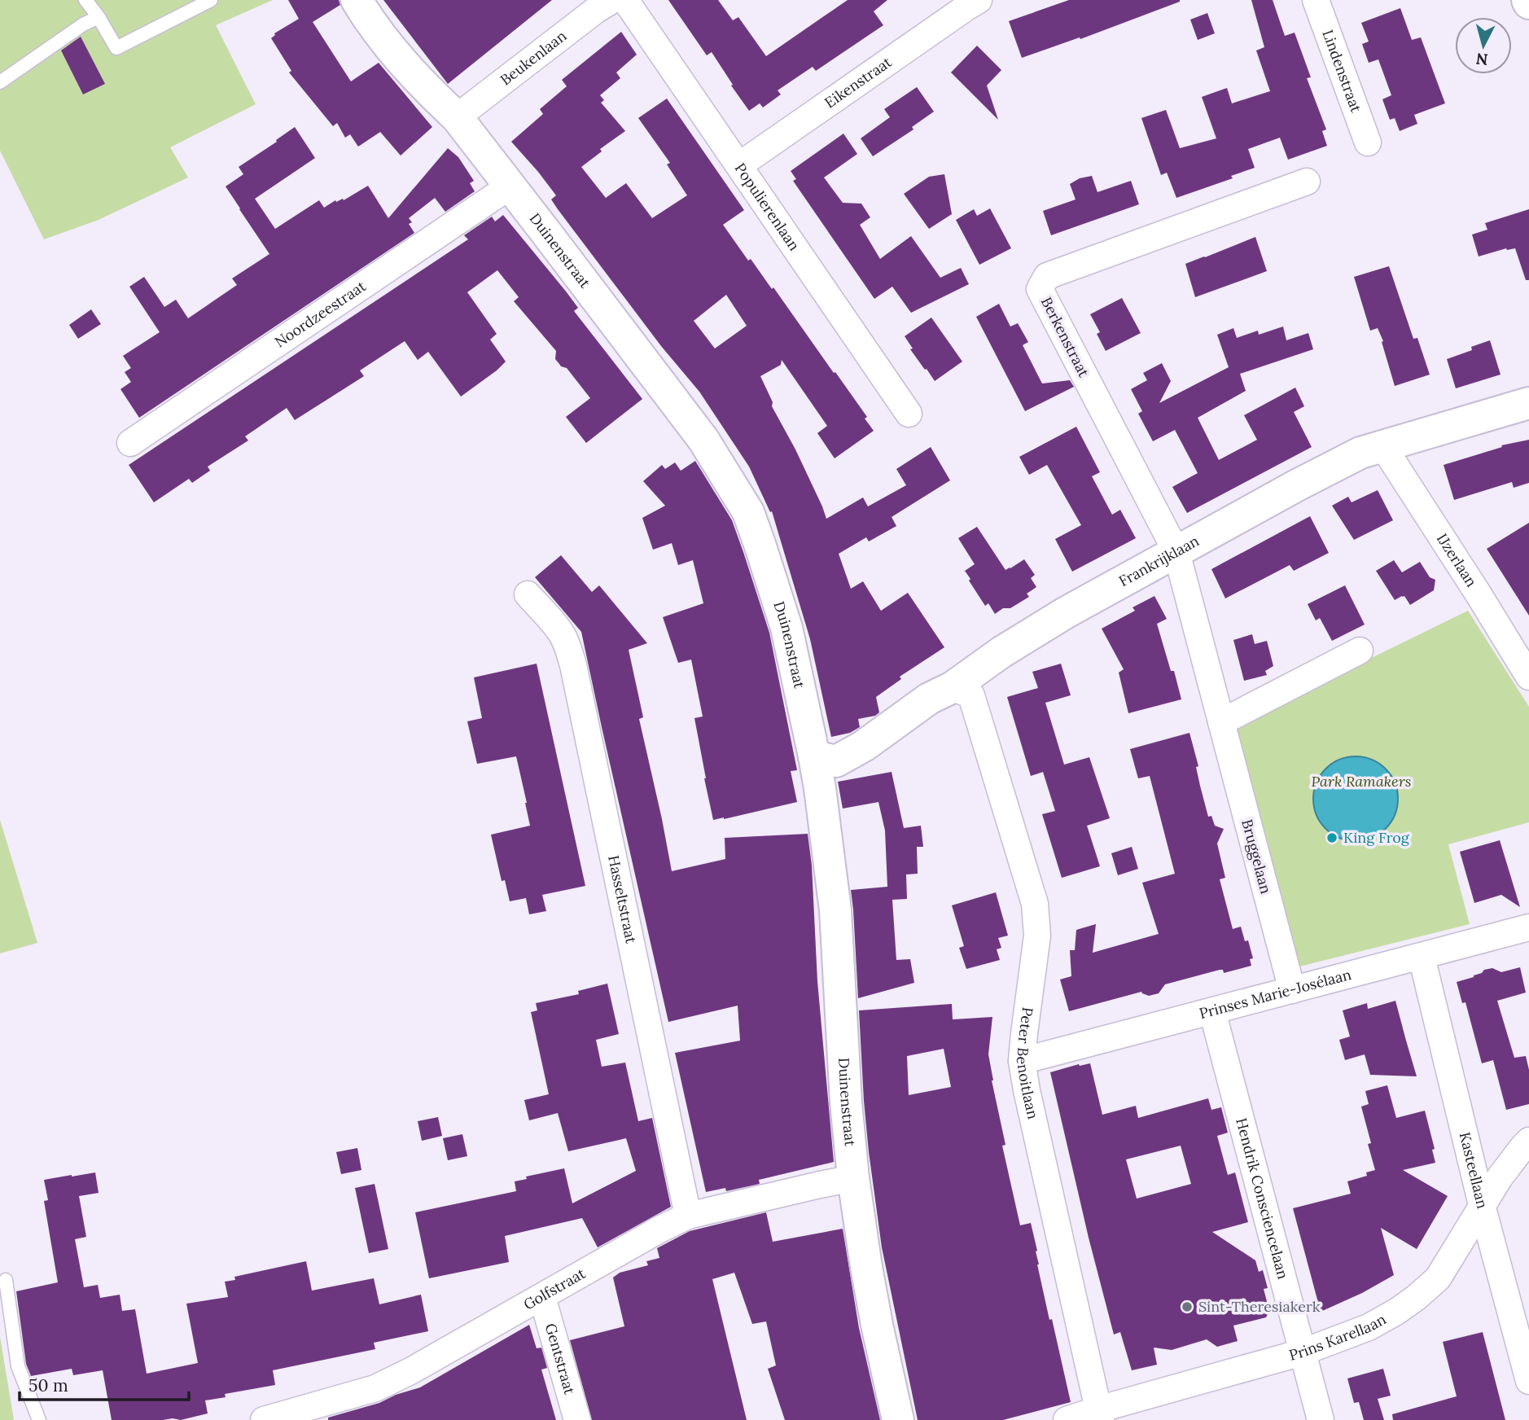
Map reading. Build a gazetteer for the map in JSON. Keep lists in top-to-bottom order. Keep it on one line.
{"streets":{"street":["Beukenlaan","Lindenstraat","Eikenstraat","Populierenlaan","Duinenstraat","Noordzeestraat","Berkenstraat","IJzerlaan","Frankrijklaan","Bruggelaan","Hasseltstraat","Prinses Marie-Josélaan","Peter Benoitlaan","Kasteellaan","Hendrik Consciencelaan","Golfstraat","Prins Karellaan","Gentstraat"]},"crossings":[["Beukenlaan","Duinenstraat"],["Eikenstraat","Populierenlaan"],["Duinenstraat","Noordzeestraat"],["Duinenstraat","Frankrijklaan"],["Duinenstraat","Golfstraat"],["Berkenstraat","Frankrijklaan"],["Berkenstraat","Bruggelaan"],["IJzerlaan","Frankrijklaan"],["Frankrijklaan","Bruggelaan"],["Frankrijklaan","Peter Benoitlaan"],["Bruggelaan","Prinses Marie-Josélaan"],["Hasseltstraat","Golfstraat"],["Prinses Marie-Josélaan","Peter Benoitlaan"],["Prinses Marie-Josélaan","Kasteellaan"],["Prinses Marie-Josélaan","Hendrik Consciencelaan"],["Peter Benoitlaan","Prins Karellaan"],["Kasteellaan","Prins Karellaan"],["Hendrik Consciencelaan","Prins Karellaan"],["Golfstraat","Gentstraat"]],"parks":["Park Ramakers"],"places":["King Frog","Sint-Theresiakerk"],"scale_bar":"50 m","north":"bottom"}
